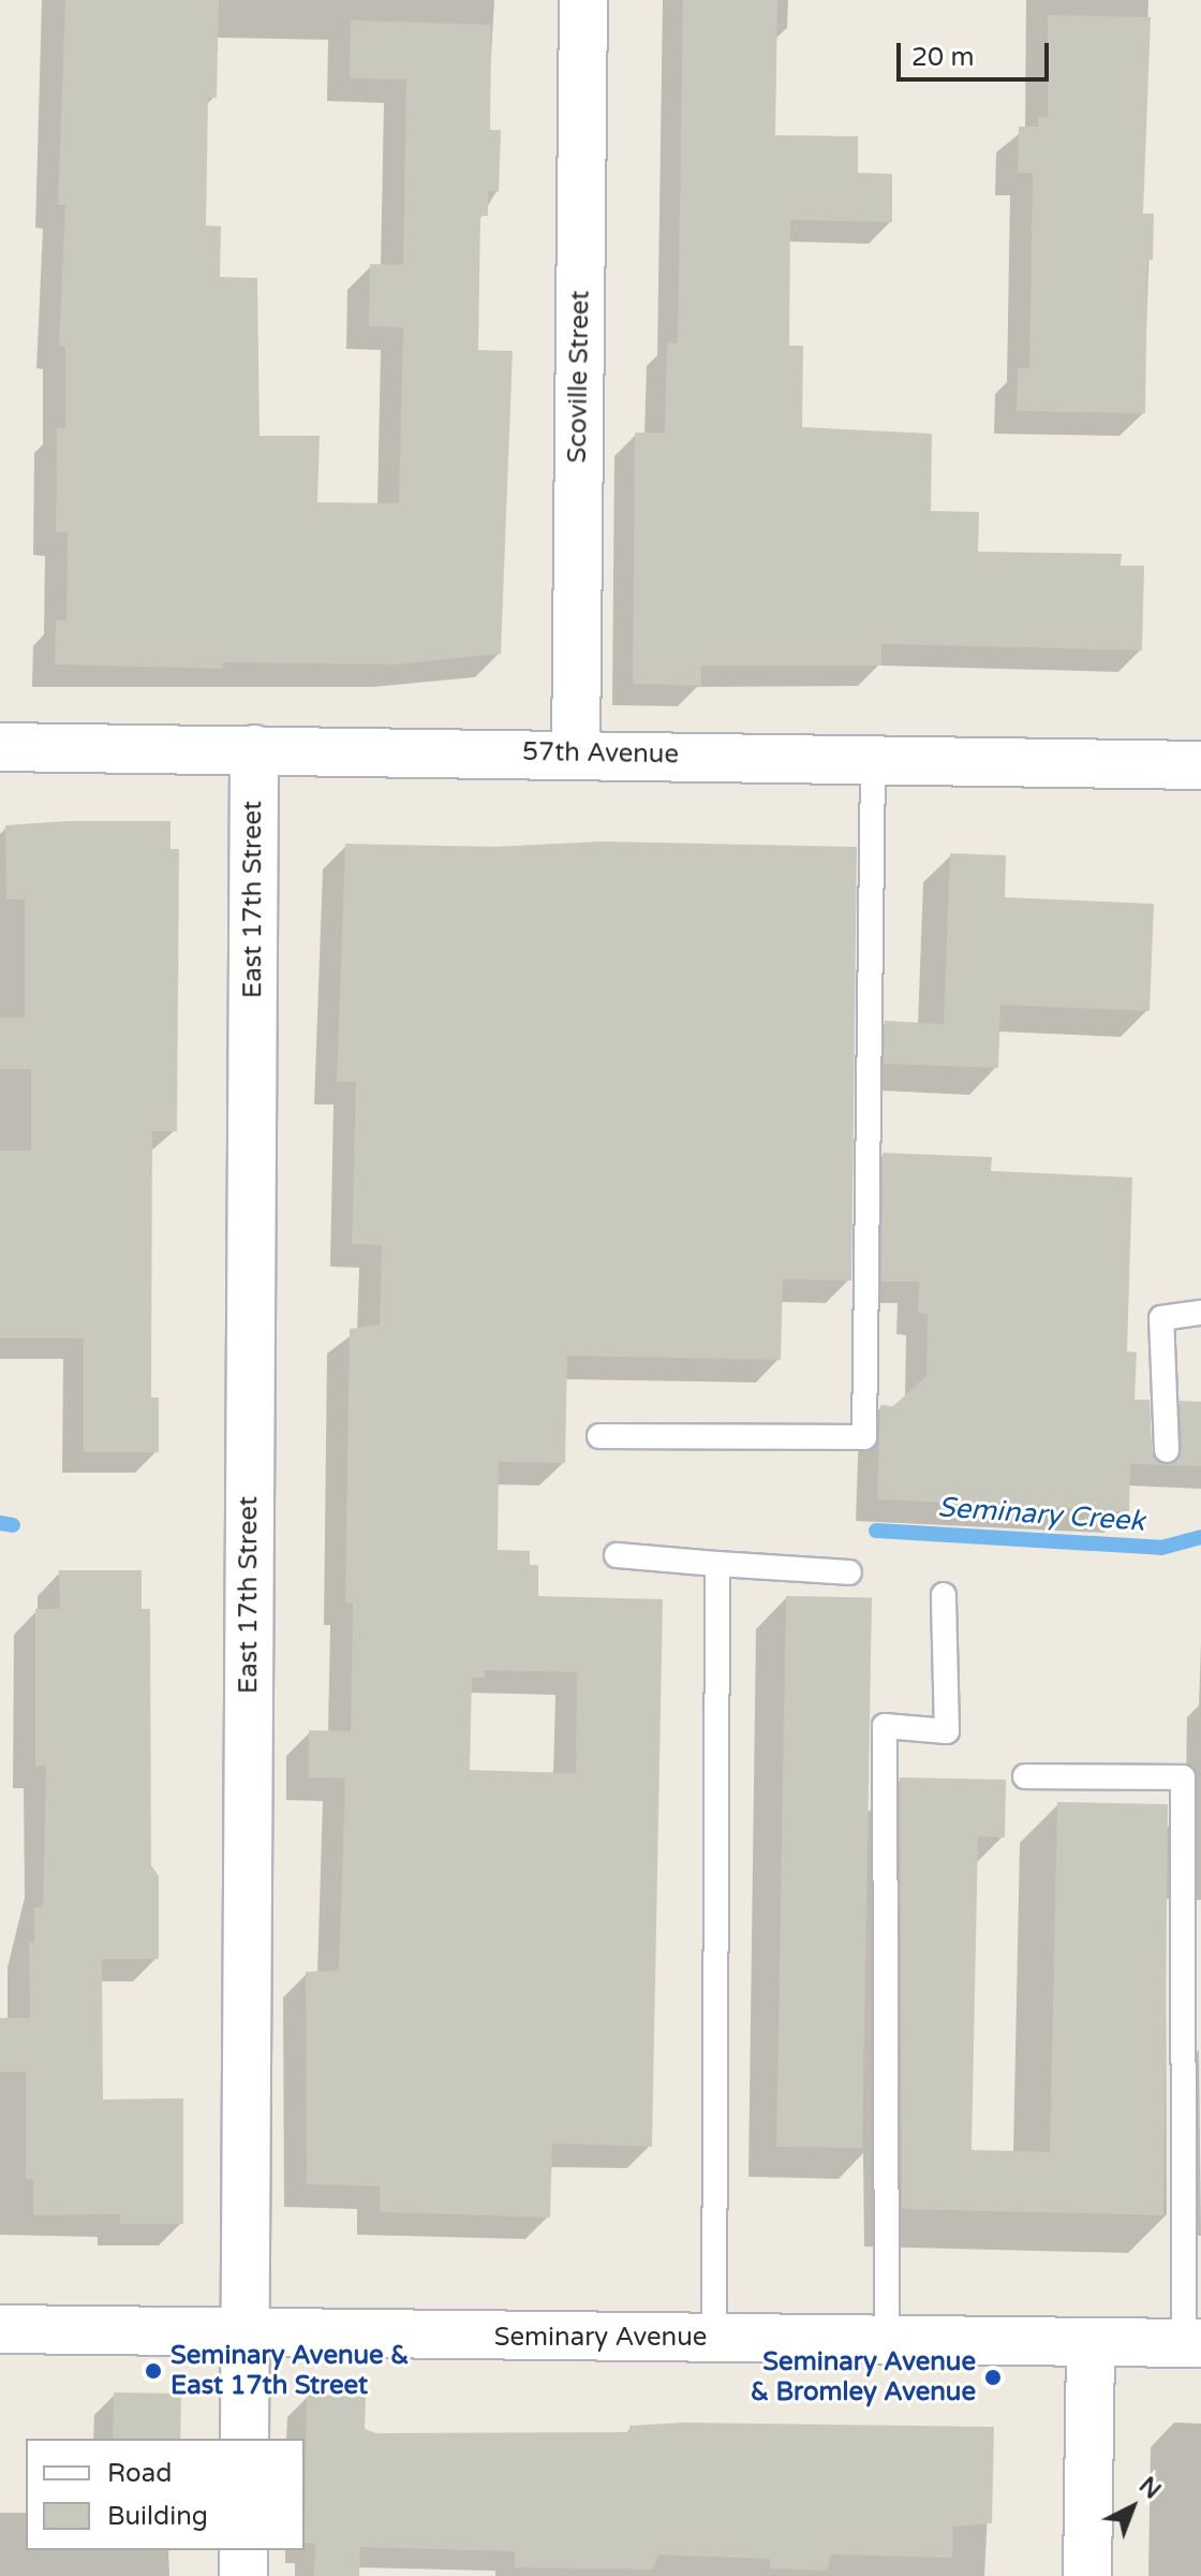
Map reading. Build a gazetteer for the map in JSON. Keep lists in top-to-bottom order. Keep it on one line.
{"streets":{"street":["Scoville Street","57th Avenue","East 17th Street","Seminary Avenue"]},"crossings":[["Scoville Street","57th Avenue"],["57th Avenue","East 17th Street"],["East 17th Street","Seminary Avenue"]],"water":["Seminary Creek"],"places":["Seminary Avenue & East 17th Street","Seminary Avenue & Bromley Avenue"],"legend":["Road","Building"],"scale_bar":"20 m","north":"top right"}
